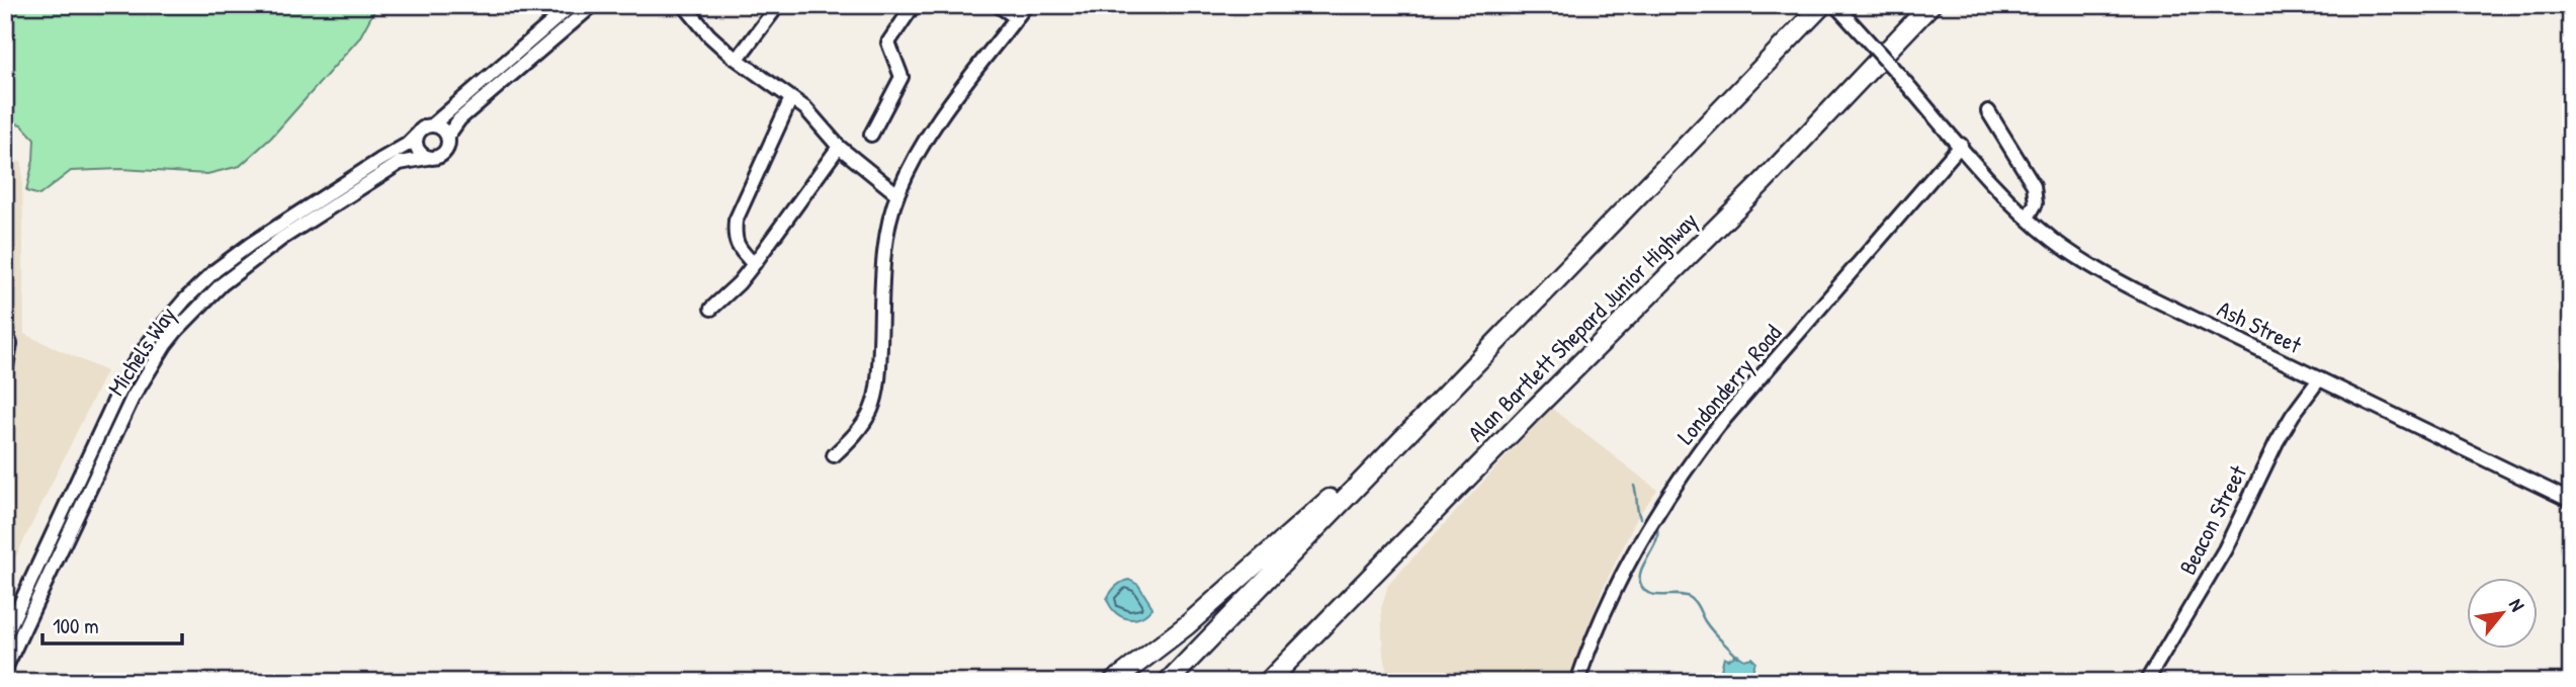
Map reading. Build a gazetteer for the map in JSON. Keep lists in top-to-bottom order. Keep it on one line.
{"streets":{"highway":["Alan Bartlett Shepard Junior Highway"],"street":["Ash Street","Michels Way","Londonderry Road","Beacon Street"]},"crossings":[["Ash Street","Londonderry Road"],["Ash Street","Beacon Street"]],"scale_bar":"100 m","north":"top right"}
